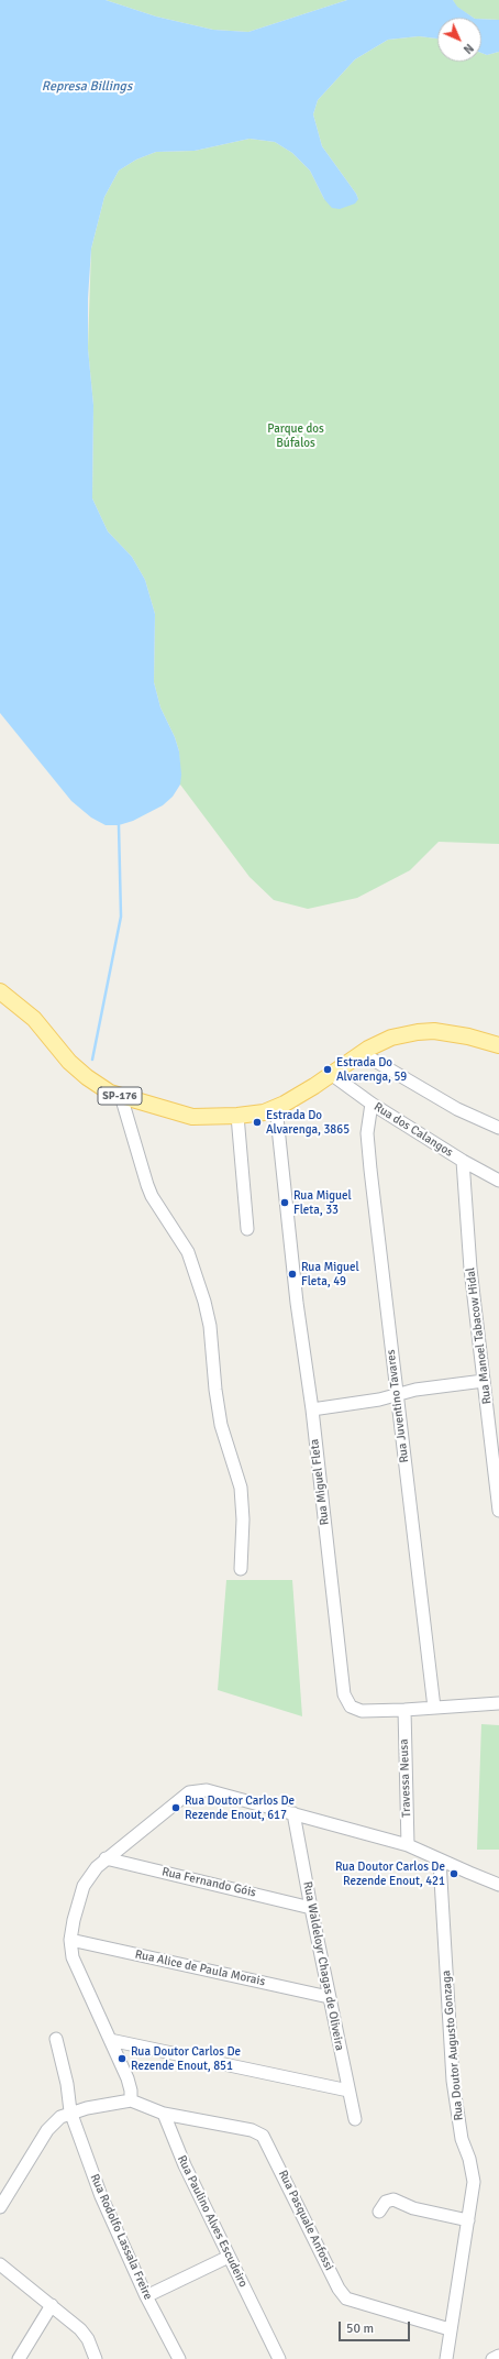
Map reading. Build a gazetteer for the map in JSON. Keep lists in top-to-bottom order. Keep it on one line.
{"streets":{"main road":["SP-176"],"street":["Rua dos Calangos","Rua Manoel Tabacow Hidal","Rua Juventino Tavares","Rua Miguel Fleta","Travessa Neusa","Rua Fernando Góis","Rua Waldeloyr Chagas de Oliveira","Rua Alice de Paula Morais","Rua Doutor Augusto Gonzaga","Rua Pasquale Anfossi","Rua Paulino Alves Escudeiro","Rua Rodolfo Lassala Freire"]},"crossings":[["SP-176","Rua dos Calangos"],["SP-176","Rua Miguel Fleta"],["Rua dos Calangos","Rua Manoel Tabacow Hidal"],["Rua dos Calangos","Rua Juventino Tavares"],["Rua Juventino Tavares","Rua Miguel Fleta"],["Rua Miguel Fleta","Travessa Neusa"],["Rua Fernando Góis","Rua Waldeloyr Chagas de Oliveira"],["Rua Waldeloyr Chagas de Oliveira","Rua Alice de Paula Morais"],["Rua Doutor Augusto Gonzaga","Rua Pasquale Anfossi"],["Rua Pasquale Anfossi","Rua Paulino Alves Escudeiro"]],"water":["Represa Billings"],"parks":["Parque dos Búfalos"],"places":["Estrada Do Alvarenga, 59","Estrada Do Alvarenga, 3865","Rua Miguel Fleta, 33","Rua Miguel Fleta, 49","Rua Doutor Carlos De Rezende Enout, 617","Rua Doutor Carlos De Rezende Enout, 421","Rua Doutor Carlos De Rezende Enout, 851"],"scale_bar":"50 m","north":"bottom right"}
